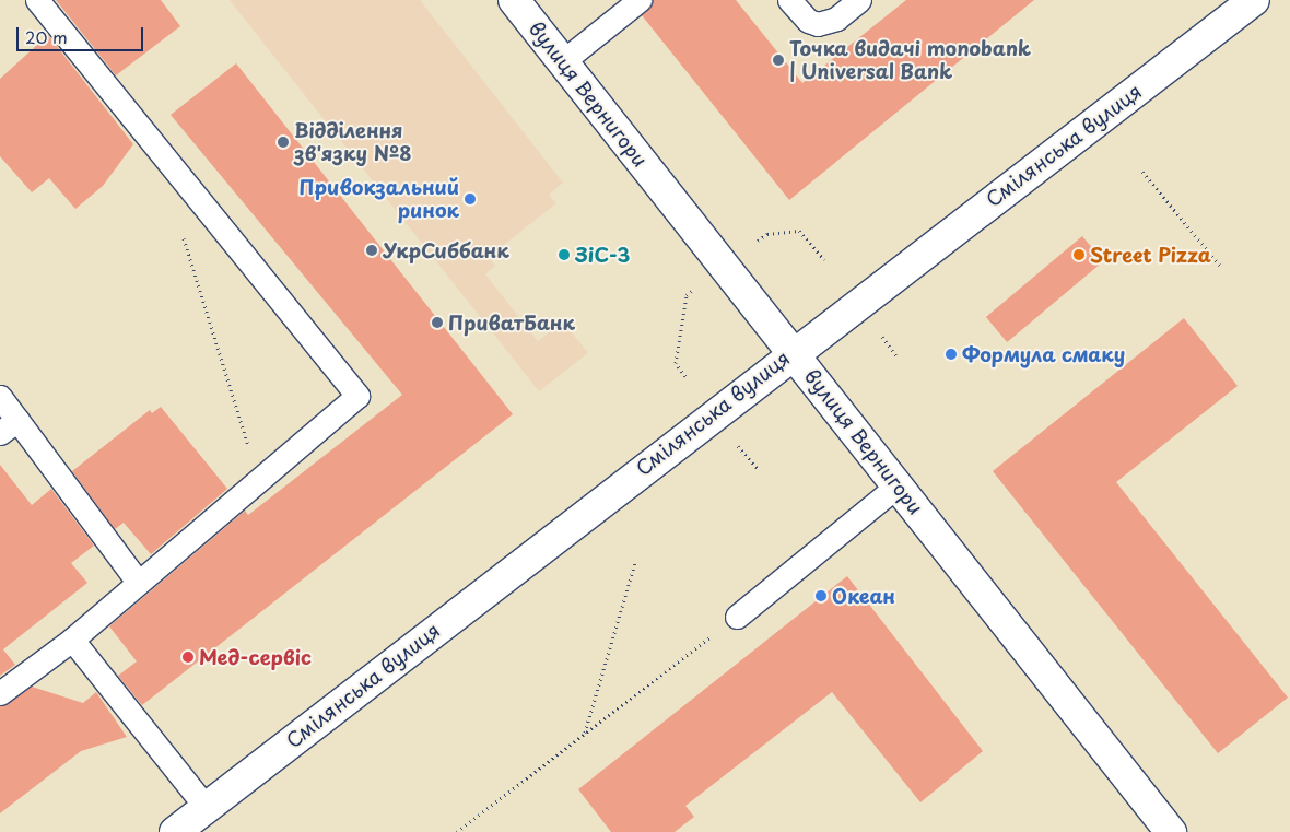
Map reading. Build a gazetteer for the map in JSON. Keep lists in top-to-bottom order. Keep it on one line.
{"streets":{"main road":["вулиця Вернигори","Смілянська вулиця"]},"crossings":[["вулиця Вернигори","Смілянська вулиця"]],"places":["Точка видачі monobank | Universal Bank","Відділення зв'язку №8","Привокзальний ринок","УкрСиббанк","ЗіС-3","Street Pizza","ПриватБанк","Формула смаку","Океан","Мед-сервіс"],"scale_bar":"20 m"}
